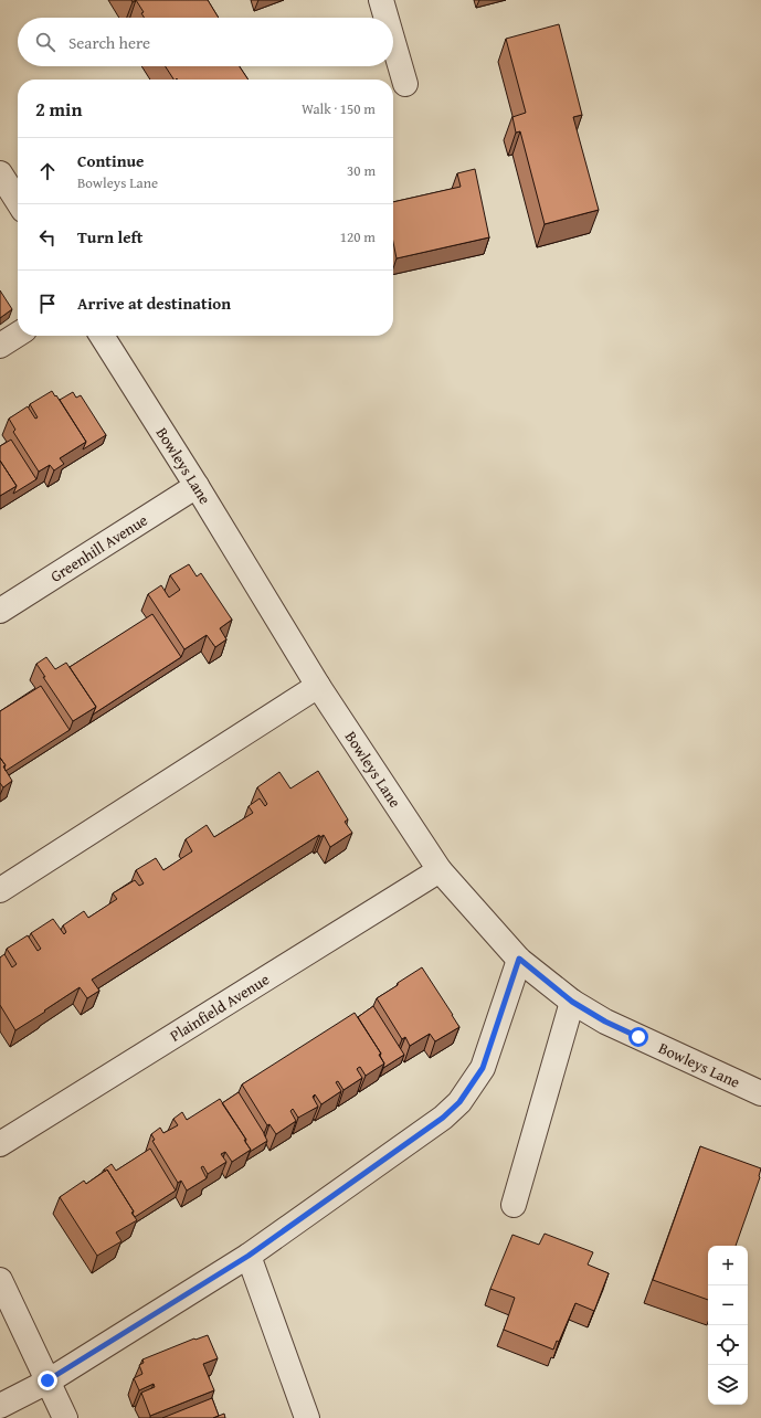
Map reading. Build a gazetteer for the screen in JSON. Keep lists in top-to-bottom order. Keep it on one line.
{"streets":{"street":["Bowleys Lane","Greenhill Avenue","Plainfield Avenue"]},"crossings":[["Bowleys Lane","Greenhill Avenue"],["Bowleys Lane","Plainfield Avenue"]],"page":{"search":"Search here","heading":["2 min","Walk · 150 m"],"list":[["Continue","Bowleys Lane","30 m"],["Turn left","120 m"],"Arrive at destination"],"map_buttons":["+","−"]}}
